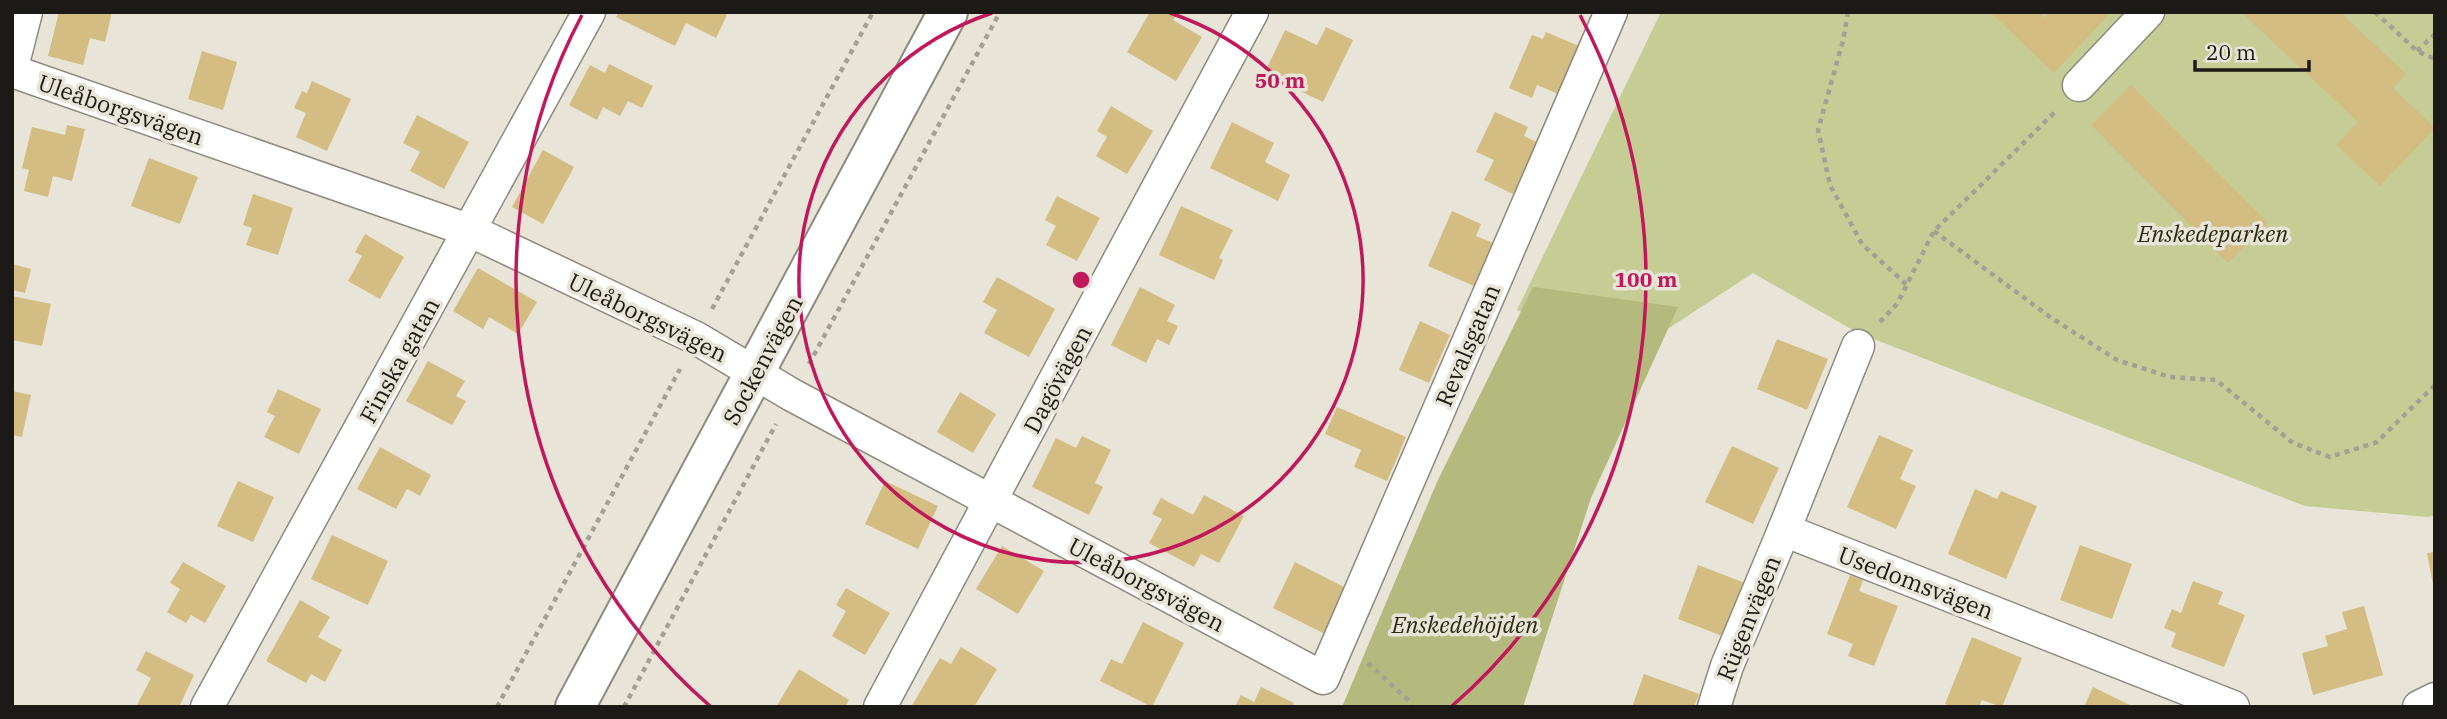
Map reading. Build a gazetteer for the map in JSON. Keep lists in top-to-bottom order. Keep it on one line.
{"streets":{"street":["Uleåborgsvägen","Revalsgatan","Finska gatan","Sockenvägen","Dagövägen","Usedomsvägen","Rügenvägen"]},"crossings":[["Uleåborgsvägen","Revalsgatan"],["Uleåborgsvägen","Finska gatan"],["Uleåborgsvägen","Sockenvägen"],["Uleåborgsvägen","Dagövägen"],["Usedomsvägen","Rügenvägen"]],"parks":["Enskedeparken","Enskedehöjden"],"scale_bar":"20 m","rings":["50 m","100 m"]}
